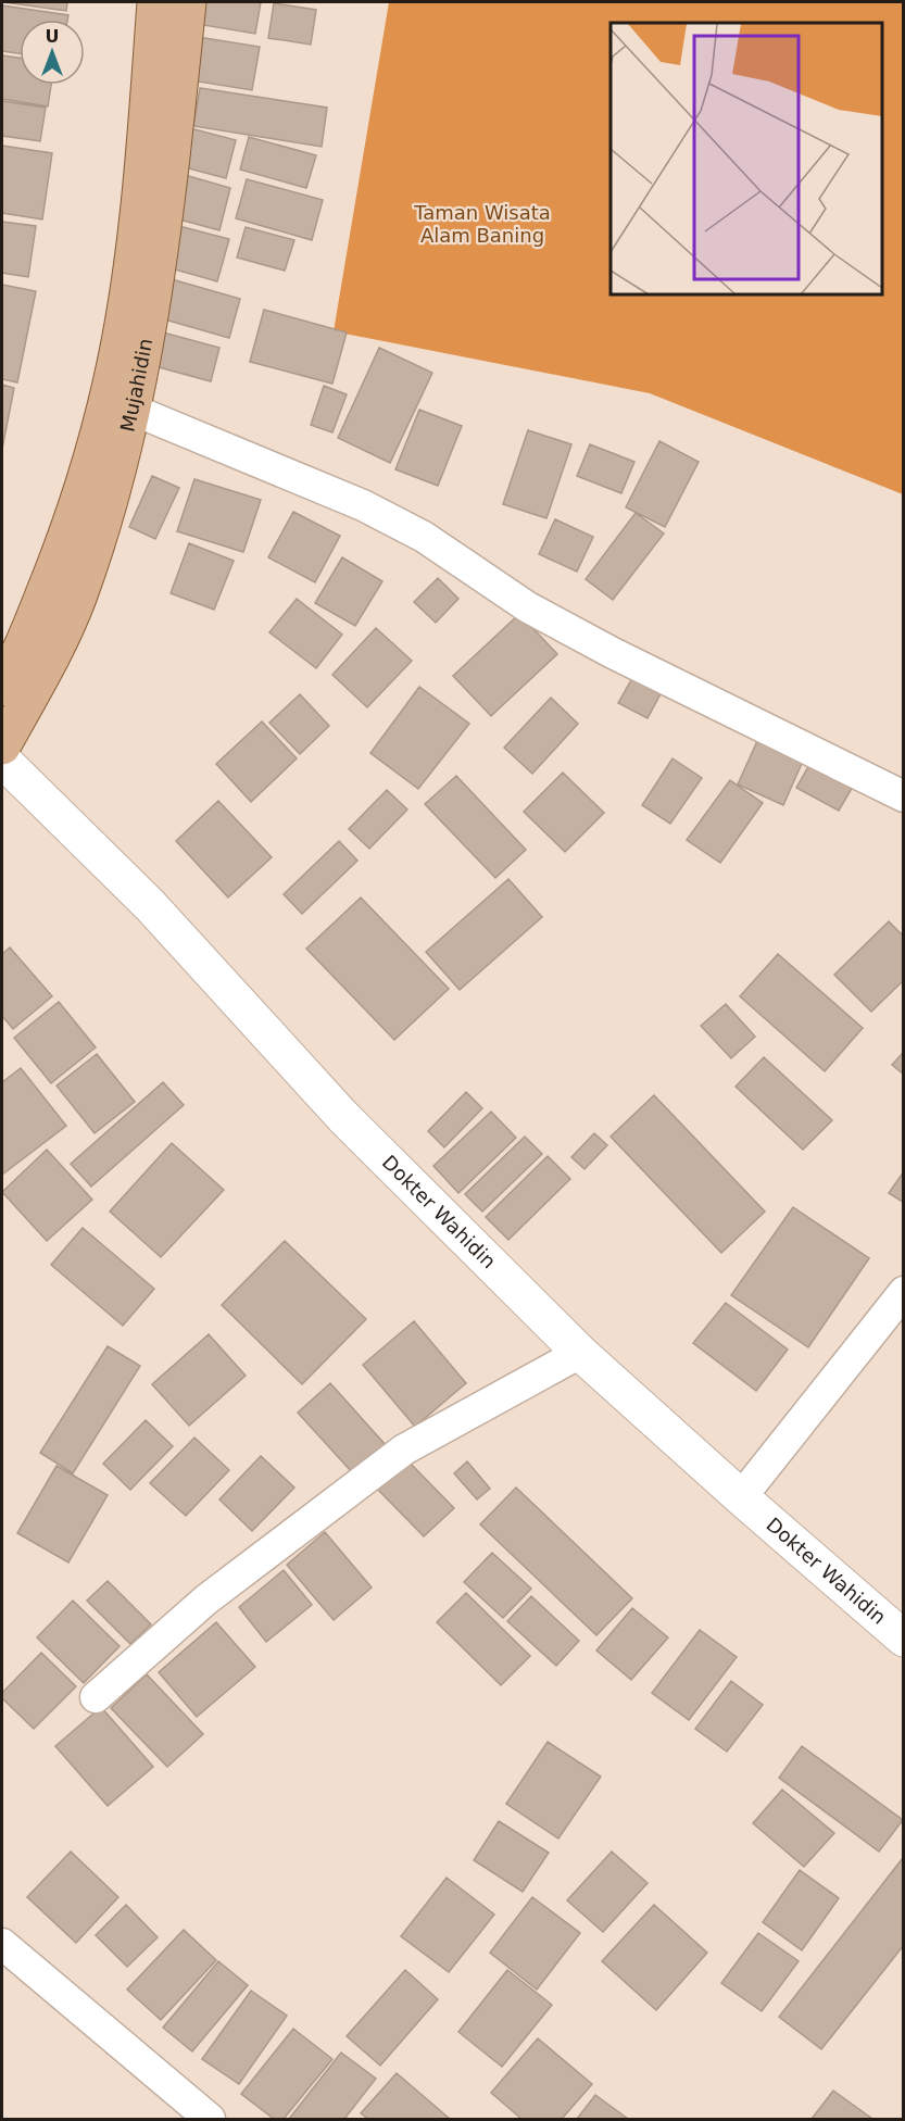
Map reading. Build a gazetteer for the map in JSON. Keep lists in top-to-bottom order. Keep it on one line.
{"streets":{"main road":["Mujahidin"],"street":["Dokter Wahidin"]},"parks":["Taman Wisata Alam Baning"],"north":"top"}
